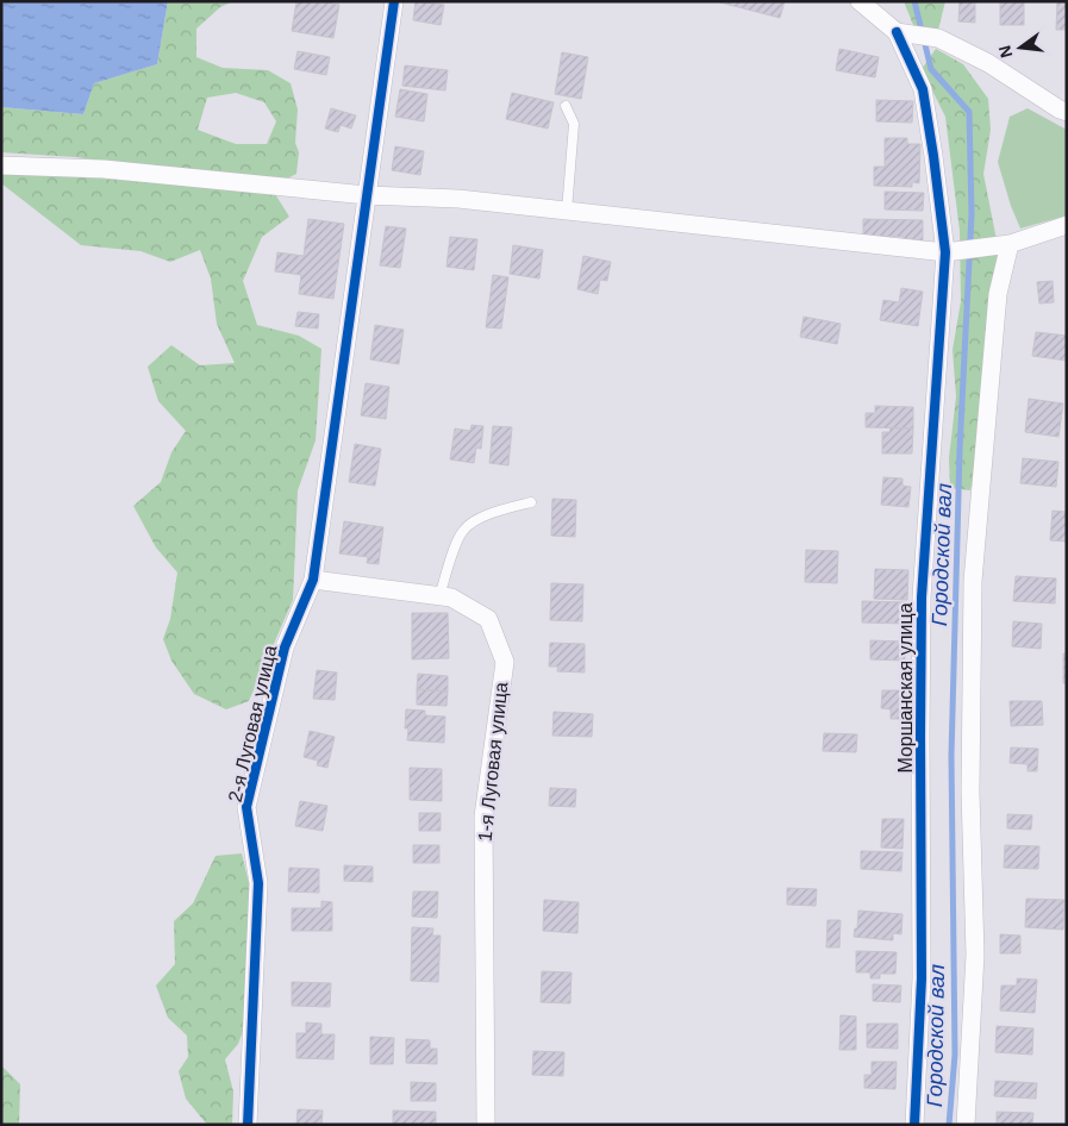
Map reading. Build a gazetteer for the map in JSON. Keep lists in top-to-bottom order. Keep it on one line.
{"streets":{"street":["Моршанская улица","2-я Луговая улица","1-я Луговая улица"]},"crossings":[["2-я Луговая улица","1-я Луговая улица"]],"water":["Городской вал"],"north":"left"}
